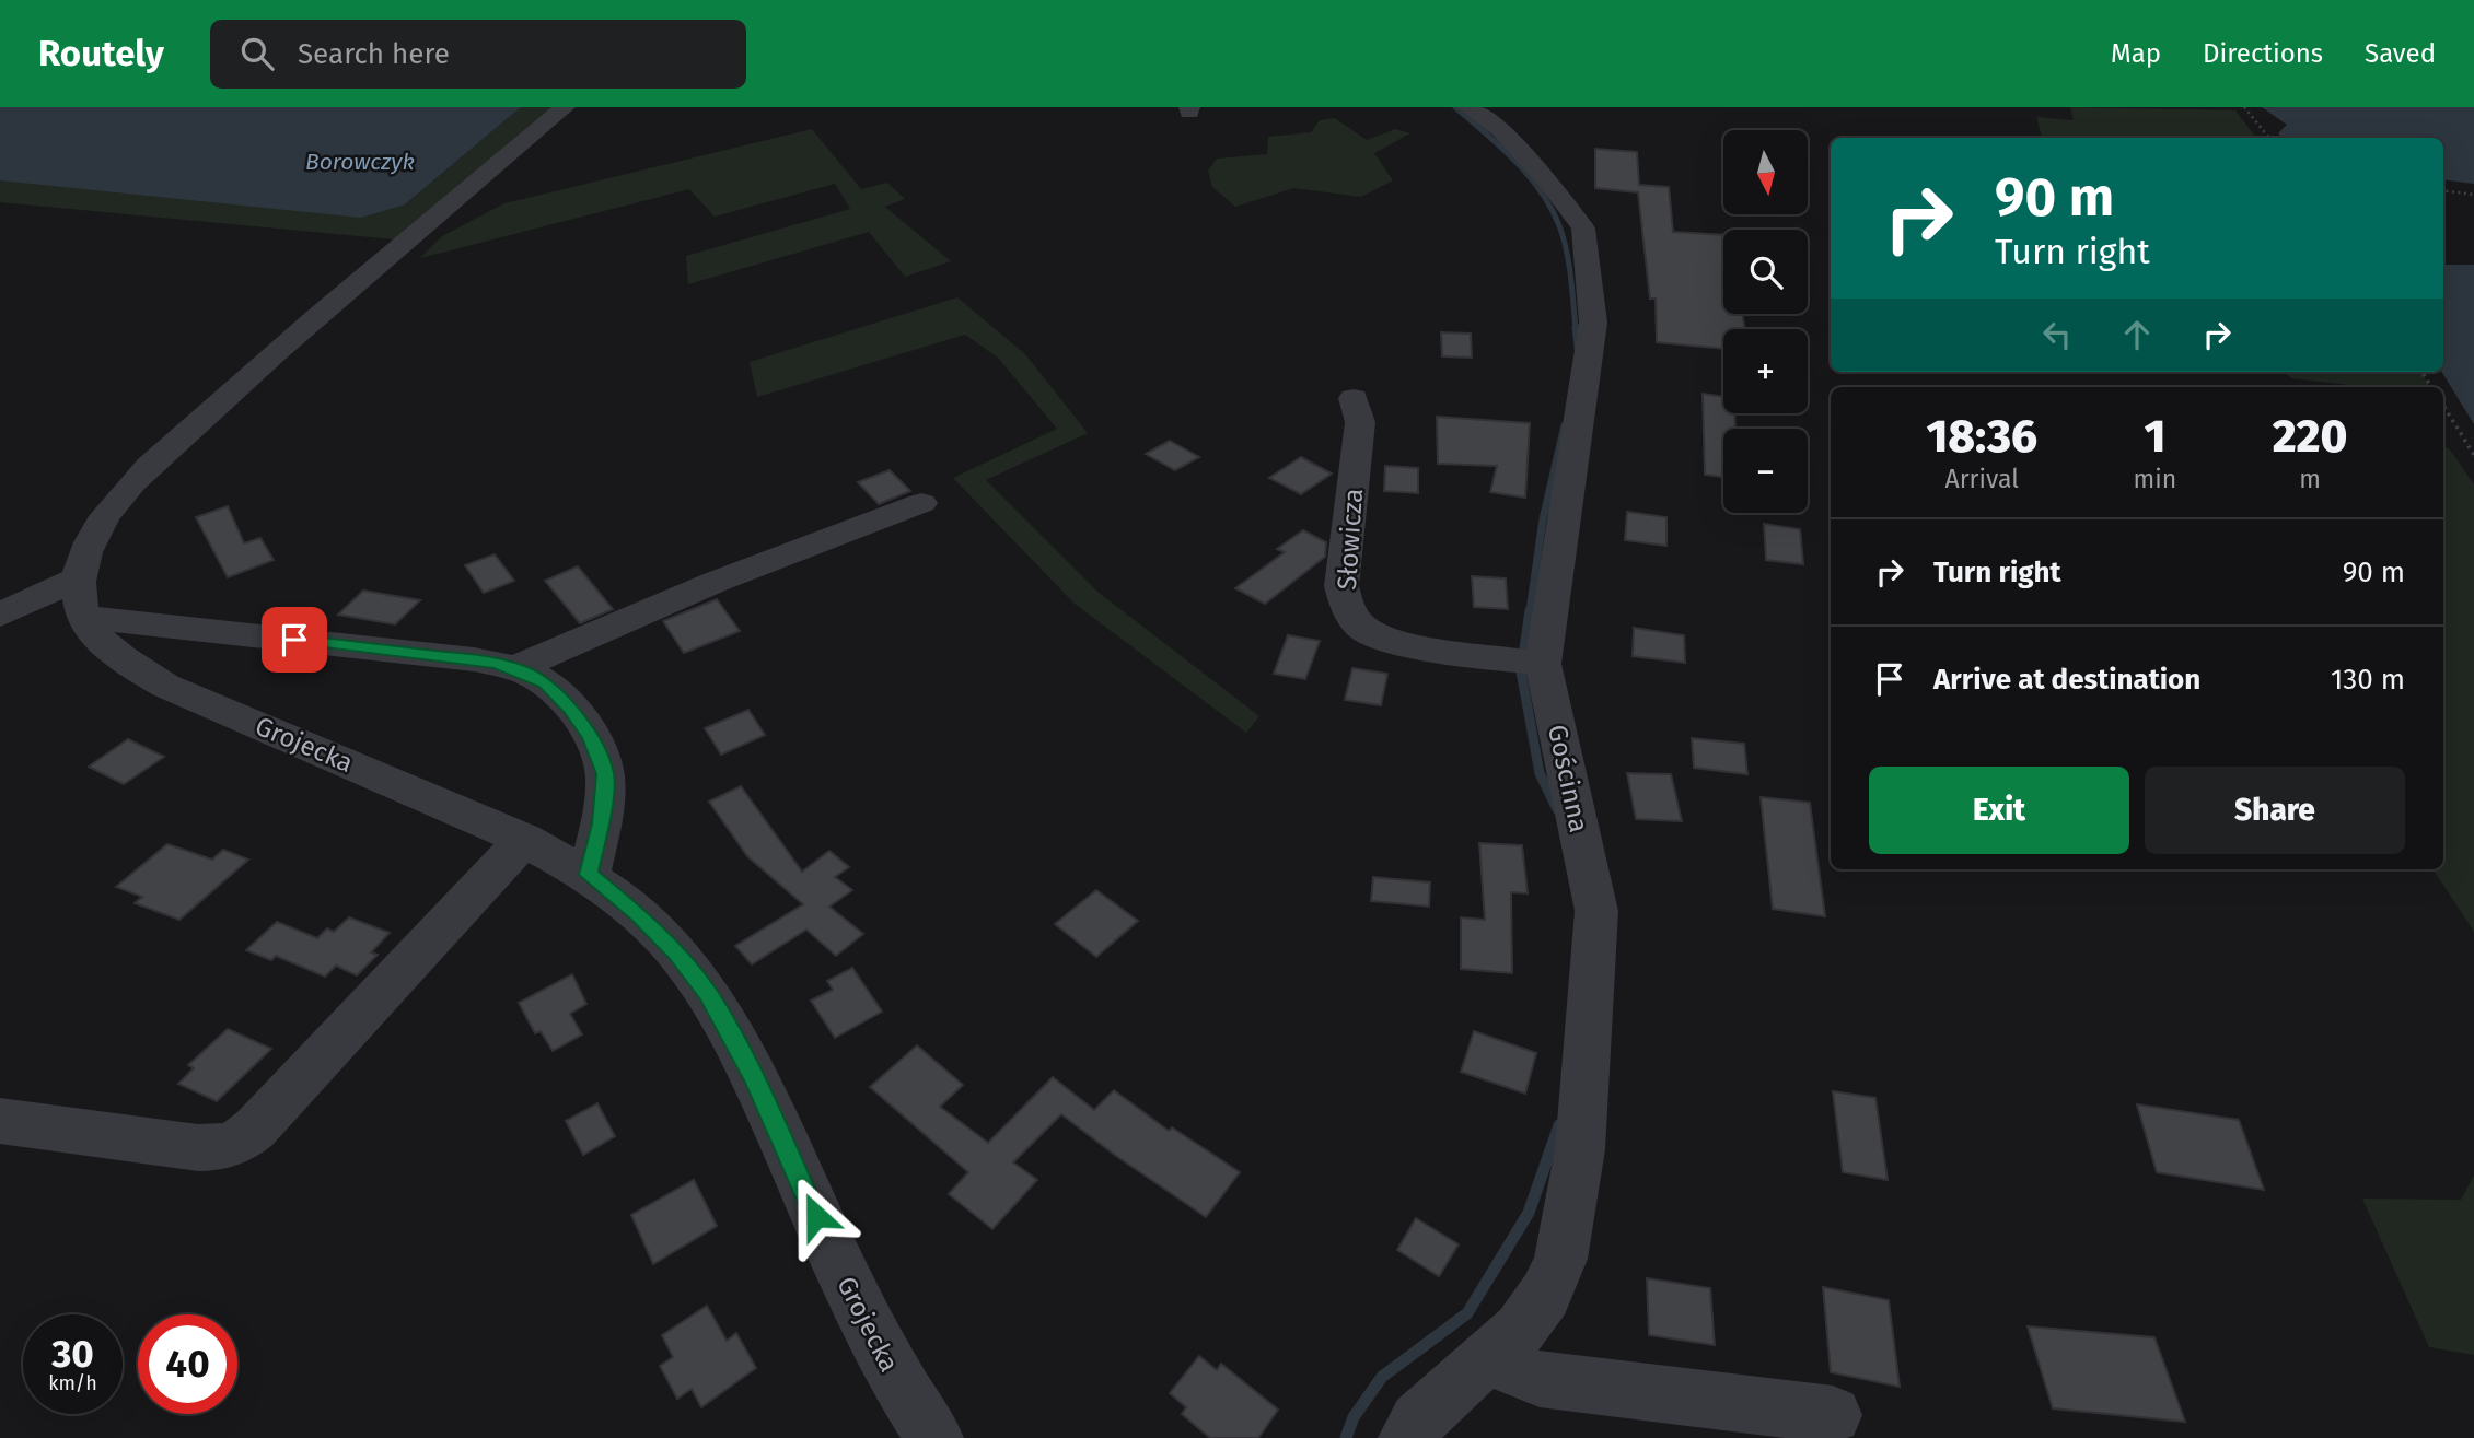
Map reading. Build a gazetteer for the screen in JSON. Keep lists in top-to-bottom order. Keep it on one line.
{"streets":{"street":["Słowicza","Grojecka","Gościnna"]},"crossings":[["Słowicza","Gościnna"]],"water":["Borowczyk"],"north":"bottom","page":{"header":"Routely","search":"Search here","nav":["Map","Directions","Saved"],"map_buttons":["+","−"],"turn":["90 m","Turn right"],"eta":["18:36","Arrival","1","min","220","m"],"list":[{"name":"Turn right","value":"90 m"},{"name":"Arrive at destination","value":"130 m"}],"buttons":["Exit","Share"],"speed":"30 km/h","limit":"40"}}
